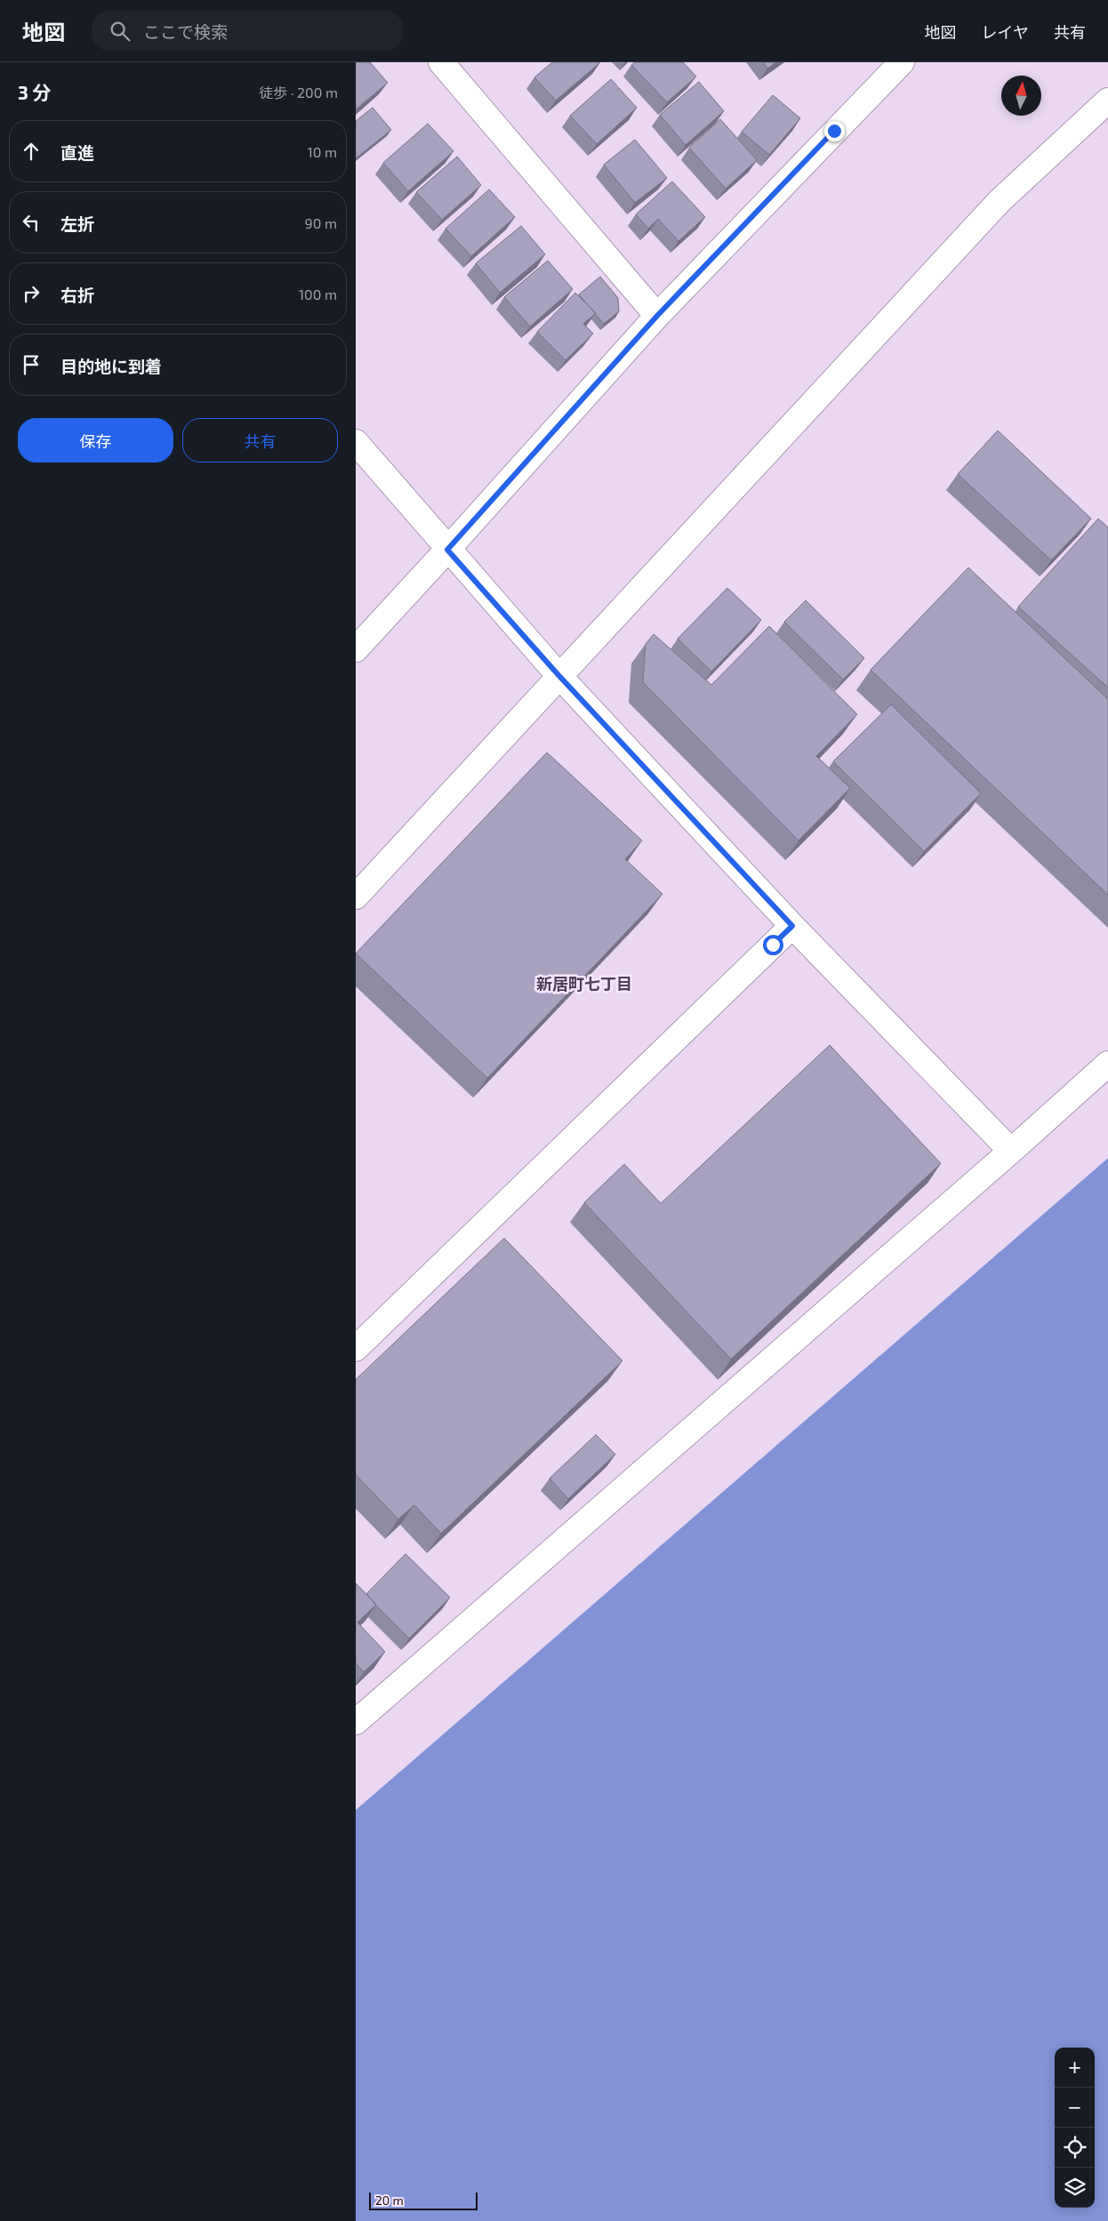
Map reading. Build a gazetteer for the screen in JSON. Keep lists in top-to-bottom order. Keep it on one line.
{"districts":["新居町七丁目"],"scale_bar":"20 m","north":"top","page":{"header":"地図","search":"ここで検索","nav":["地図","レイヤ","共有"],"heading":["3 分","徒歩 · 200 m"],"list":[["直進","10 m"],["左折","90 m"],["右折","100 m"],"目的地に到着"],"buttons":["保存","共有"],"map_buttons":["+","−"],"scale":"20 m"}}
